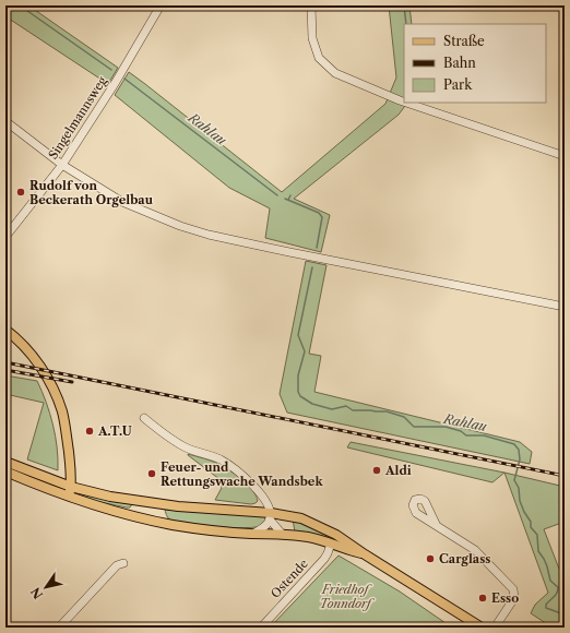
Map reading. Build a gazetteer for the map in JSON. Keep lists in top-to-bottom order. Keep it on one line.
{"streets":{"street":["Singelmannsweg","Ostende"]},"water":["Rahlau"],"parks":["Friedhof Tonndorf"],"places":["Rudolf von Beckerath Orgelbau","A.T.U","Aldi","Feuer- und Rettungswache Wandsbek","Carglass","Esso"],"legend":["Straße","Bahn","Park"],"north":"bottom left"}
